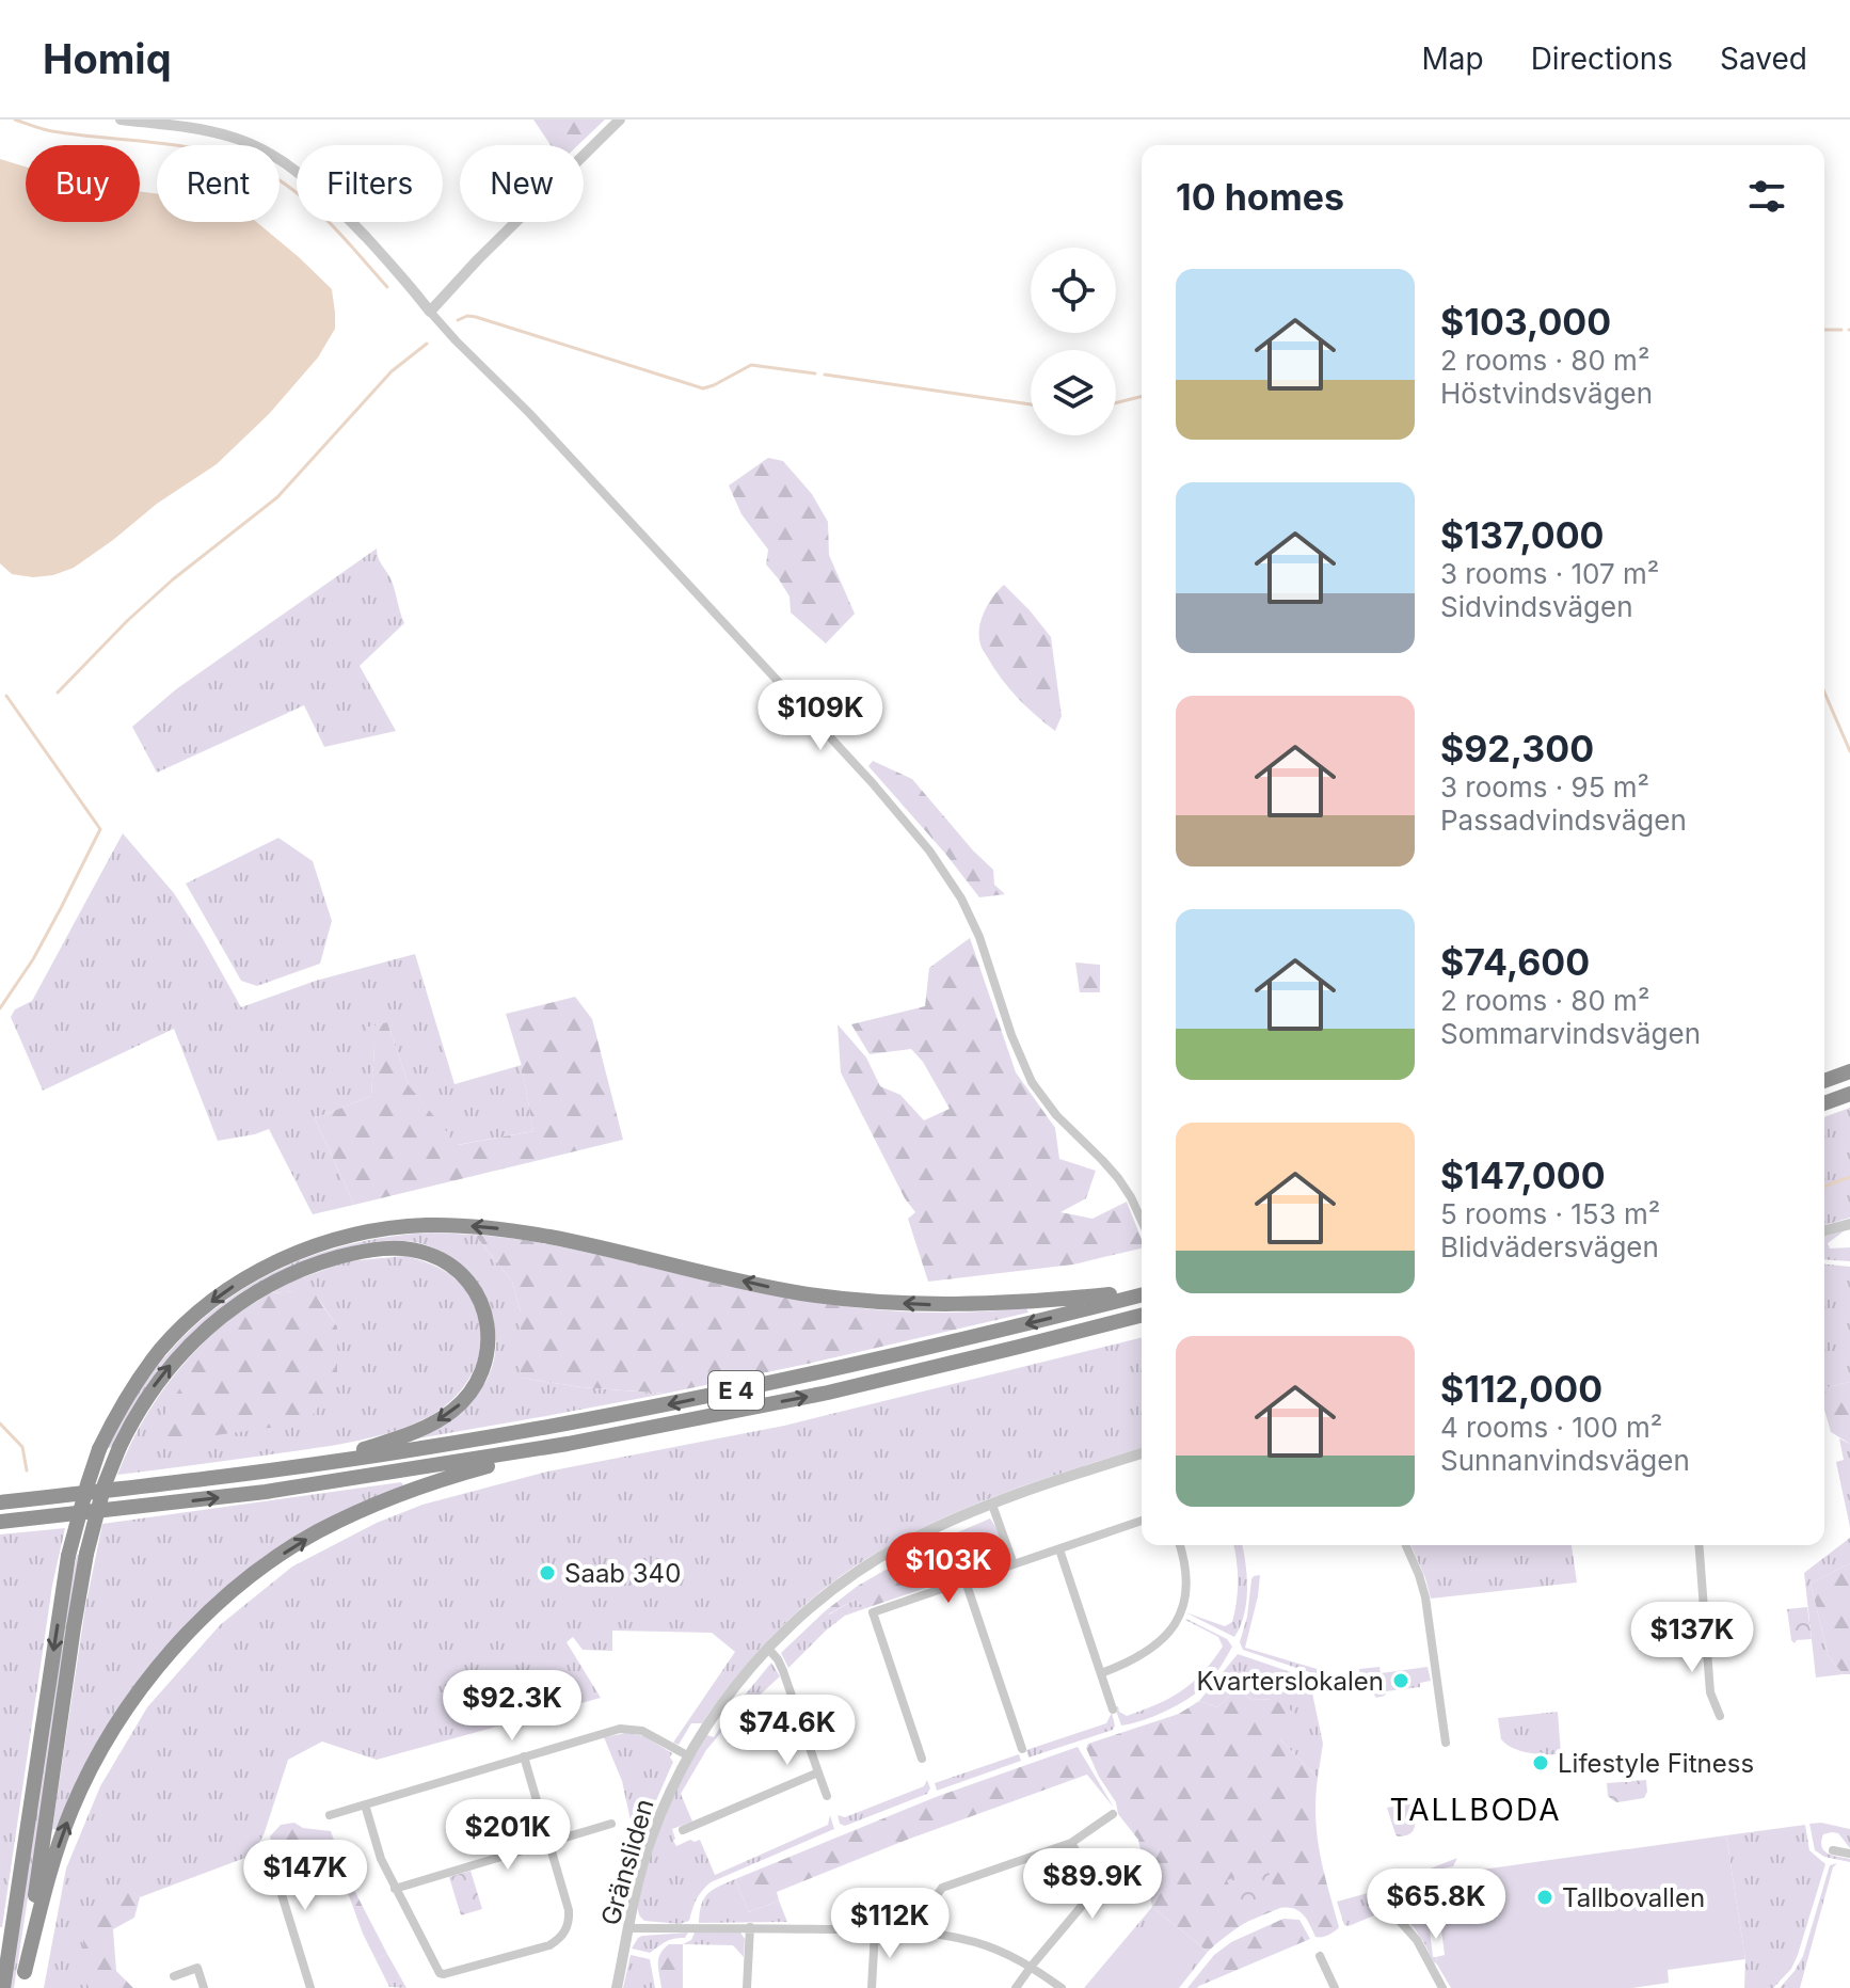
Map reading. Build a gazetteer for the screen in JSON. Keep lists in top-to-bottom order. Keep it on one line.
{"streets":{"highway":["E 4"],"street":["Gränsliden"]},"districts":["TALLBODA"],"places":["Saab 340","Kvarterslokalen","Lifestyle Fitness","Tallbovallen"],"page":{"header":"Homiq","nav":["Map","Directions","Saved"],"chip":["Buy","Rent","Filters","New"],"heading":"10 homes","list":[{"name":"$103,000","note":"2 rooms · 80 m² · Höstvindsvägen"},{"name":"$137,000","note":"3 rooms · 107 m² · Sidvindsvägen"},{"name":"$92,300","note":"3 rooms · 95 m² · Passadvindsvägen"},{"name":"$74,600","note":"2 rooms · 80 m² · Sommarvindsvägen"},{"name":"$147,000","note":"5 rooms · 153 m² · Blidvädersvägen"},{"name":"$112,000","note":"4 rooms · 100 m² · Sunnanvindsvägen"}],"price":["$109K","$103K","$137K","$92.3K","$74.6K","$201K","$147K","$89.9K","$65.8K","$112K"]}}
